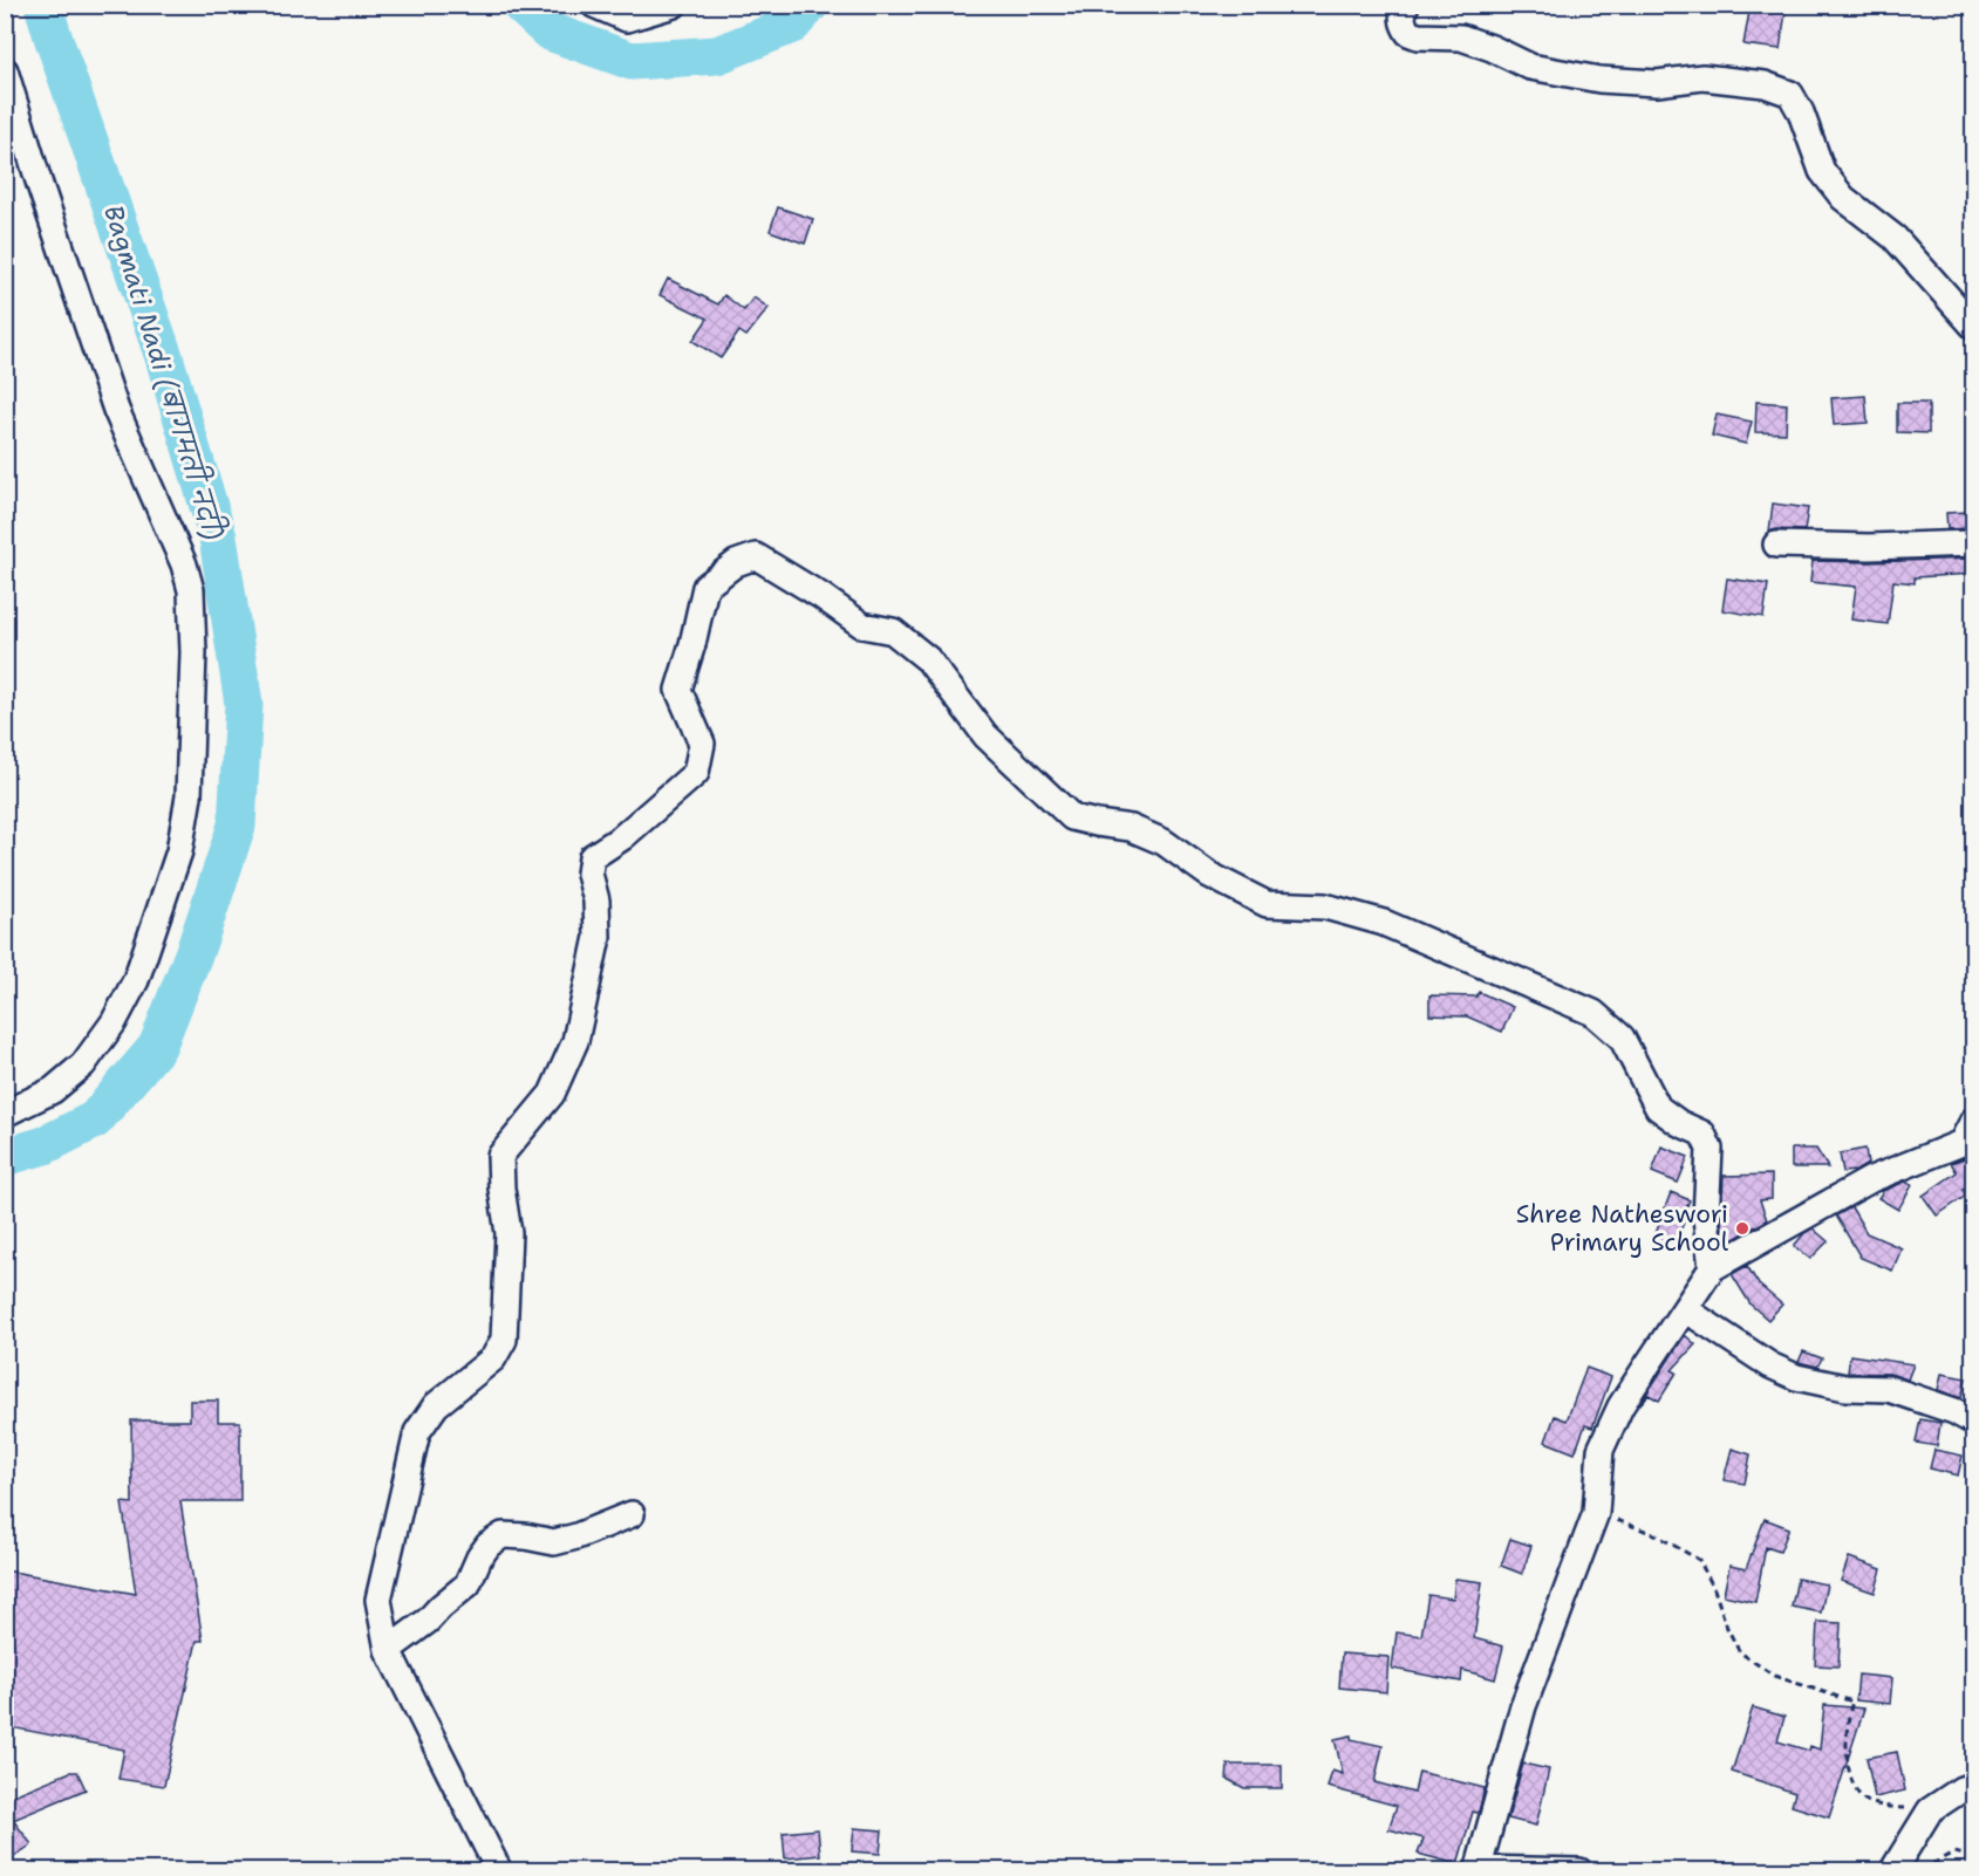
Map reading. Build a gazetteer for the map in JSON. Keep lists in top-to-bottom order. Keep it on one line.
{"water":["Bagmati Nadi (बागमती नदी)"],"places":["Shree Natheswori Primary School"]}
